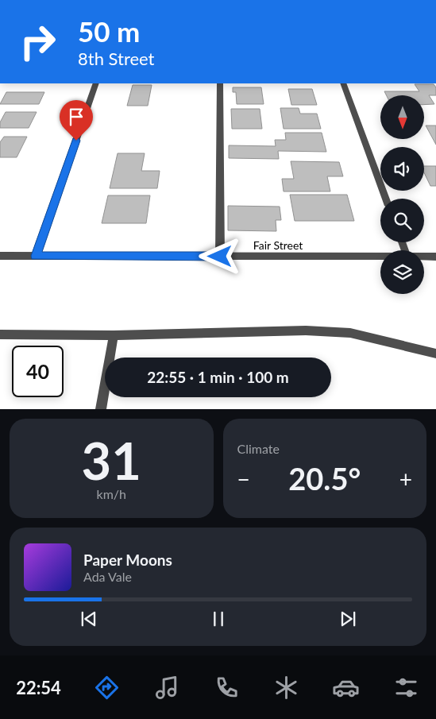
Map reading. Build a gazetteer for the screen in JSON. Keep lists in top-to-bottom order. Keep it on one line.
{"streets":{"street":["Fair Street"]},"north":"bottom","page":{"turn":["50 m","8th Street"],"limit":"40","trip":"22:55 · 1 min · 100 m","tile":[["31","km/h"],"Climate"],"heat":["−","20.5°","+"],"song":["Paper Moons","Ada Vale"],"tabs":"22:54"}}
